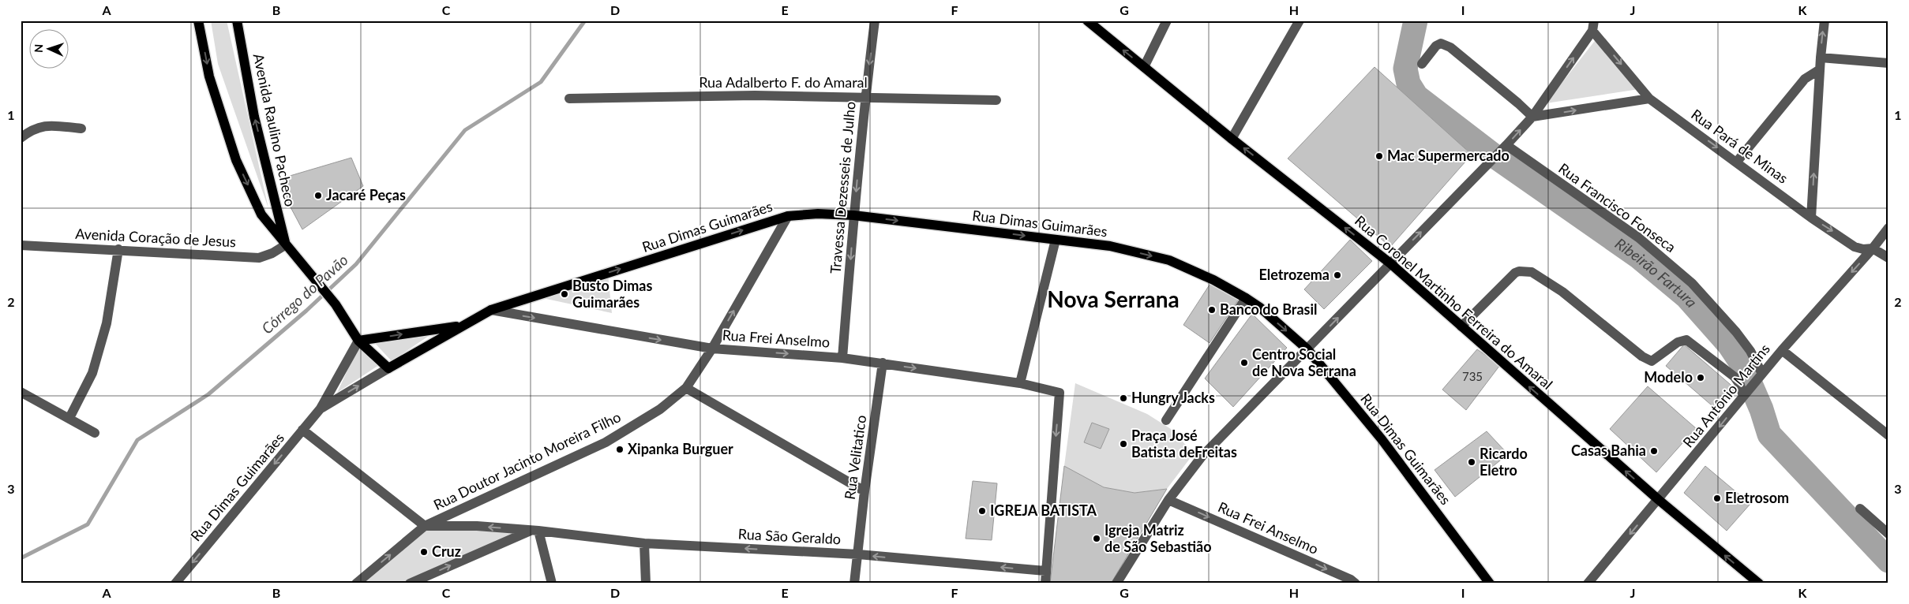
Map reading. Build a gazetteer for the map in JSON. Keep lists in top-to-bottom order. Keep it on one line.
{"streets":{"main road":["Avenida Raulino Pacheco","Rua Dimas Guimarães","Rua Coronel Martinho Ferreira do Amaral"],"street":["Rua Adalberto F. do Amaral","Rua Pará de Minas","Travessa Dezesseis de Julho","Rua Francisco Fonseca","Avenida Coração de Jesus","Rua Frei Anselmo","Rua Antônio Martins","Rua Velitatico","Rua Doutor Jacinto Moreira Filho","Rua São Geraldo"]},"crossings":[["Rua Adalberto F. do Amaral","Travessa Dezesseis de Julho"],["Avenida Raulino Pacheco","Rua Dimas Guimarães"],["Avenida Raulino Pacheco","Avenida Coração de Jesus"],["Rua Pará de Minas","Rua Antônio Martins"],["Travessa Dezesseis de Julho","Rua Dimas Guimarães"],["Travessa Dezesseis de Julho","Rua Frei Anselmo"],["Rua Francisco Fonseca","Rua Antônio Martins"],["Rua Dimas Guimarães","Rua Frei Anselmo"],["Rua Dimas Guimarães","Rua Doutor Jacinto Moreira Filho"],["Rua Coronel Martinho Ferreira do Amaral","Rua Antônio Martins"],["Rua Frei Anselmo","Rua Velitatico"],["Rua Frei Anselmo","Rua Doutor Jacinto Moreira Filho"],["Rua Frei Anselmo","Rua São Geraldo"],["Rua Velitatico","Rua São Geraldo"],["Rua Doutor Jacinto Moreira Filho","Rua São Geraldo"]],"one_way":["Rua Pará de Minas","Travessa Dezesseis de Julho","Rua Coronel Martinho Ferreira do Amaral","Rua Frei Anselmo","Rua Antônio Martins","Rua Doutor Jacinto Moreira Filho","Rua São Geraldo"],"districts":["Nova Serrana"],"water":["Ribeirão Fartura","Córrego do Pavão"],"places":["Mac Supermercado","Jacaré Peças","Eletrozema","Busto Dimas Guimarães","Banco do Brasil","Centro Social de Nova Serrana","Modelo","Hungry Jacks","Praça José Batista deFreitas","Xipanka Burguer","Casas Bahia","Ricardo Eletro","Eletrosom","IGREJA BATISTA","Igreja Matriz de São Sebastião","Cruz"],"house_numbers":["735"],"north":"left","grid":{"columns":["A","B","C","D","E","F","G","H","I","J","K"],"rows":["1","2","3"]}}
